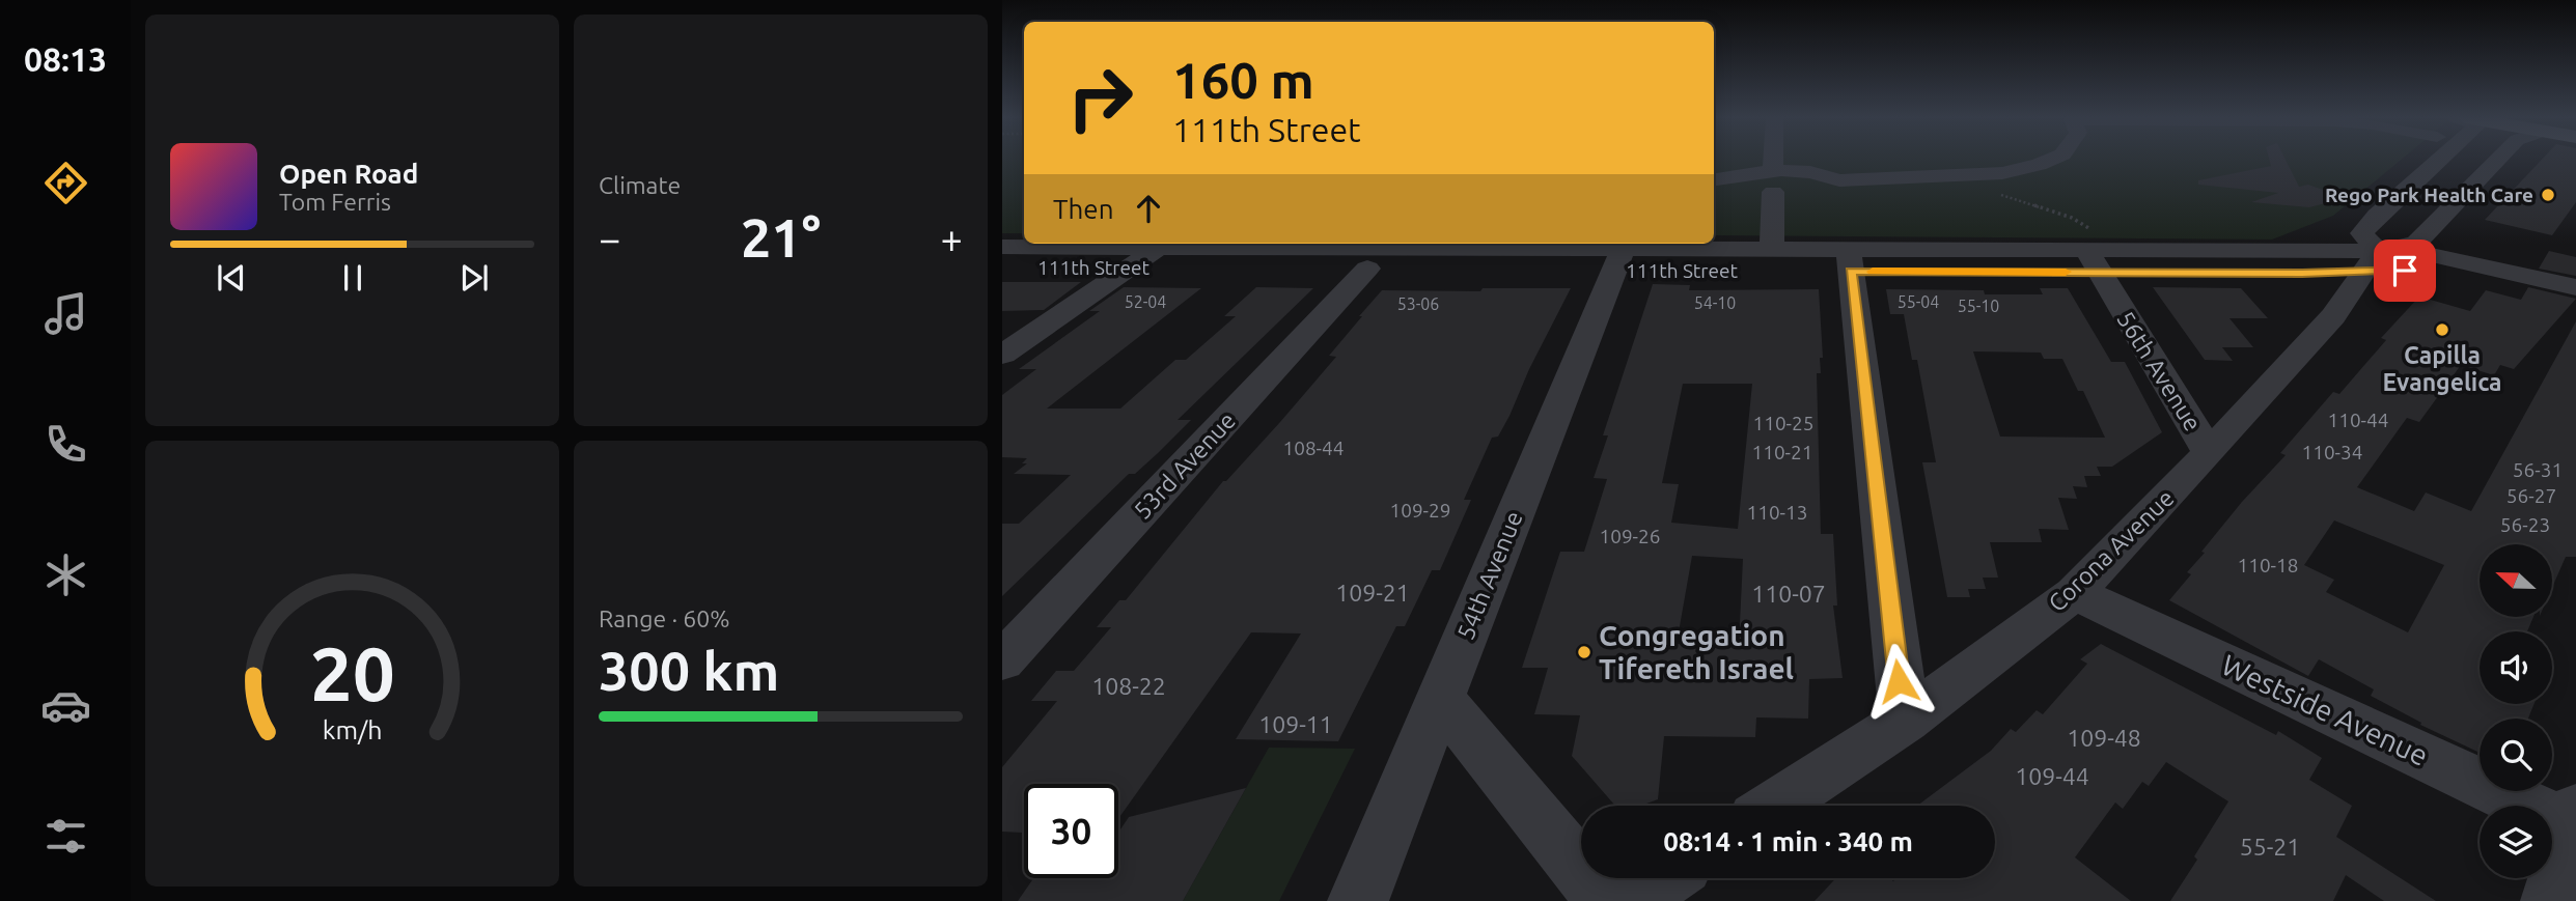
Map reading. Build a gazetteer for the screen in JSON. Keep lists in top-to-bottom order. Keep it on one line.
{"streets":{"street":["111th Street","56th Avenue","53rd Avenue","Corona Avenue","54th Avenue","Westside Avenue"]},"crossings":[["111th Street","56th Avenue"],["111th Street","53rd Avenue"],["111th Street","Corona Avenue"],["111th Street","54th Avenue"],["56th Avenue","Corona Avenue"],["Corona Avenue","Westside Avenue"]],"places":["Rego Park Health Care","Capilla Evangelica","Congregation Tifereth Israel"],"house_numbers":["52-04","55-04","54-10","53-06","55-10","110-44","110-25","108-44","110-21","110-34","56-31","56-27","109-29","110-13","56-23","109-26","110-18","109-21","110-07","108-22","109-11","109-48","109-44","55-21"],"north":"left","page":{"tabs":"08:13","tile":["Climate",["Range · 60%","300 km"]],"turn":["160 m","111th Street"],"song":["Open Road","Tom Ferris"],"then":"Then","heat":["−","21°","+"],"limit":"30","trip":"08:14 · 1 min · 340 m","gauge":["20","km/h"]}}
